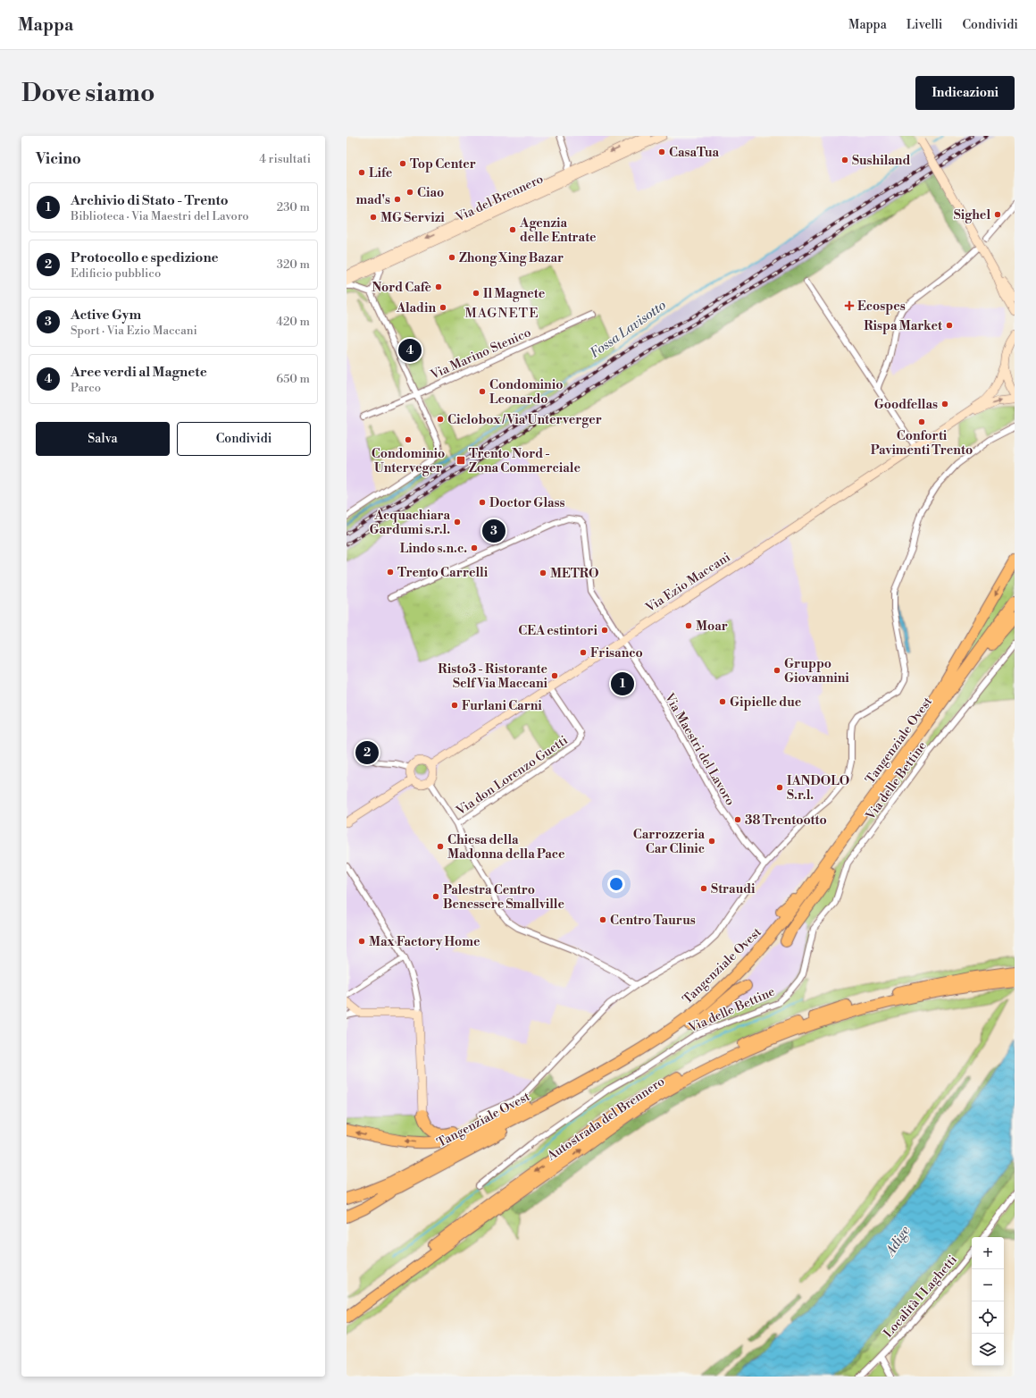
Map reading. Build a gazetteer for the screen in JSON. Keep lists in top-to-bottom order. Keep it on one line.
{"streets":{"highway":["Tangenziale Ovest","Autostrada del Brennero"],"street":["Via del Brennero","Via Marino Stenico","Via Ezio Maccani","Via Maestri del Lavoro","Via don Lorenzo Guetti","Via delle Bettine","Località I Laghetti"]},"crossings":[["Via Ezio Maccani","Via Maestri del Lavoro"],["Via Ezio Maccani","Via don Lorenzo Guetti"]],"districts":["MAGNETE"],"water":["Fossa Lavisotto","Adige"],"places":{"other":["CasaTua","Sushiland","Top Center","Life","Ciao","mad's","Sighel","MG Servizi","Agenzia delle Entrate","Zhong Xing Bazar","Nord Cafè","Il Magnete","Aladin","Rispa Market","Condominio Leonardo","Goodfellas","Ciclobox / Via Unterverger","Conforti Pavimenti Trento","Condominio Unterveger","Doctor Glass","Acquachiara Gardumi s.r.l.","Lindo s.n.c.","Trento Carrelli","METRO","Moar","CEA estintori","Frisanco","Gruppo Giovannini","Risto3 - Ristorante Self Via Maccani","Gipielle due","Furlani Carni","IANDOLO S.r.l.","38 Trentootto","Carrozzeria Car Clinic","Chiesa della Madonna della Pace","Straudi","Palestra Centro Benessere Smallville","Centro Taurus","Max Factory Home"],"health":["Ecospes"],"transit":["Trento Nord - Zona Commerciale"]},"page":{"header":"Mappa","nav":["Mappa","Livelli","Condividi"],"buttons":["Indicazioni",["Salva","Condividi"]],"title":"Dove siamo","heading":["Vicino","4 risultati"],"list":[{"mark":"1","name":"Archivio di Stato - Trento","note":"Biblioteca · Via Maestri del Lavoro","value":"230 m"},{"mark":"2","name":"Protocollo e spedizione","note":"Edificio pubblico","value":"320 m"},{"mark":"3","name":"Active Gym","note":"Sport · Via Ezio Maccani","value":"420 m"},{"mark":"4","name":"Aree verdi al Magnete","note":"Parco","value":"650 m"}],"pins":["4","3","1","2"],"map_buttons":["+","−"]}}
